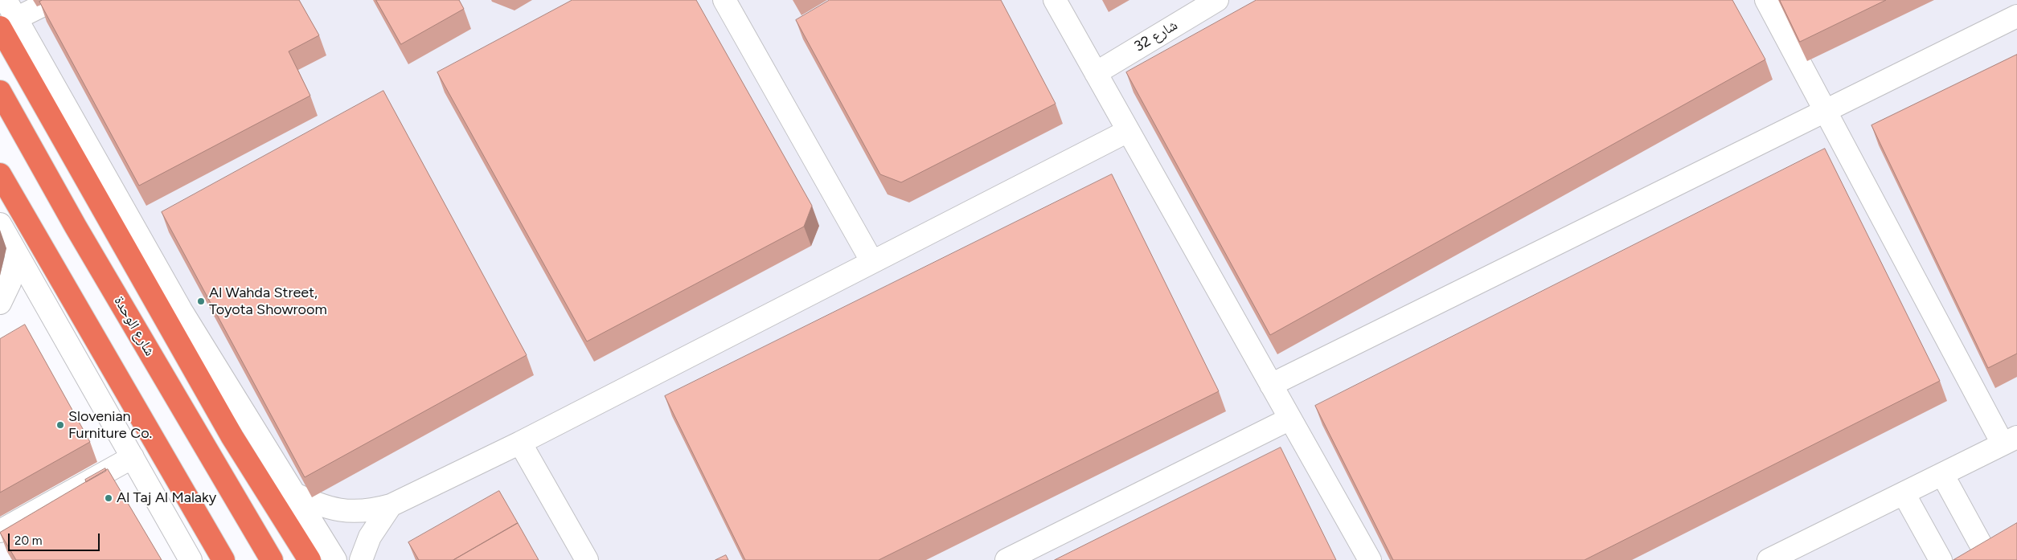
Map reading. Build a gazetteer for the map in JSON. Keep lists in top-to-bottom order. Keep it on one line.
{"streets":{"highway":["شارع الوحدة"],"street":["شارع 32"]},"places":["Al Wahda Street, Toyota Showroom","Slovenian Furniture Co.","Al Taj Al Malaky"],"scale_bar":"20 m"}
